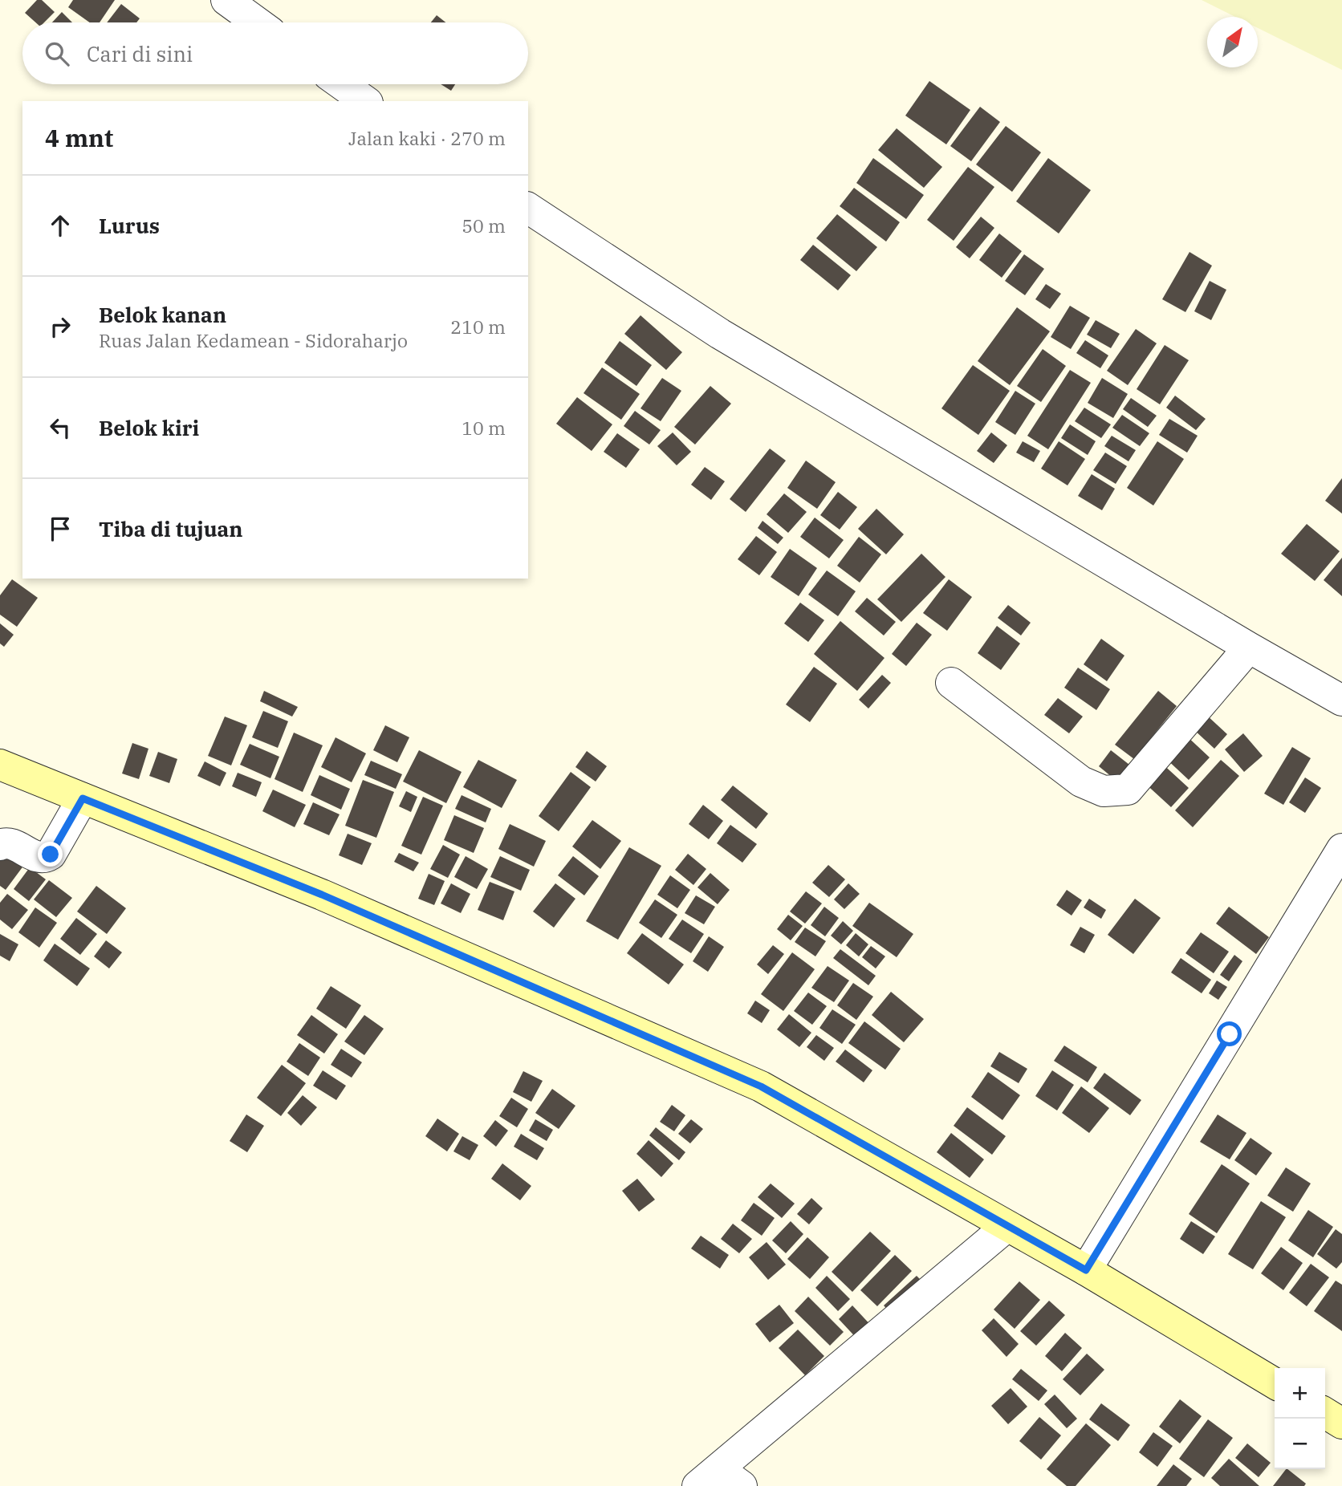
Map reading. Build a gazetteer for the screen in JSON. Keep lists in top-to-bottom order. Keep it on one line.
{"north":"top right","page":{"search":"Cari di sini","heading":["4 mnt","Jalan kaki · 270 m"],"list":[["Lurus","50 m"],["Belok kanan","Ruas Jalan Kedamean - Sidoraharjo","210 m"],["Belok kiri","10 m"],"Tiba di tujuan"],"map_buttons":["+","−"]}}
